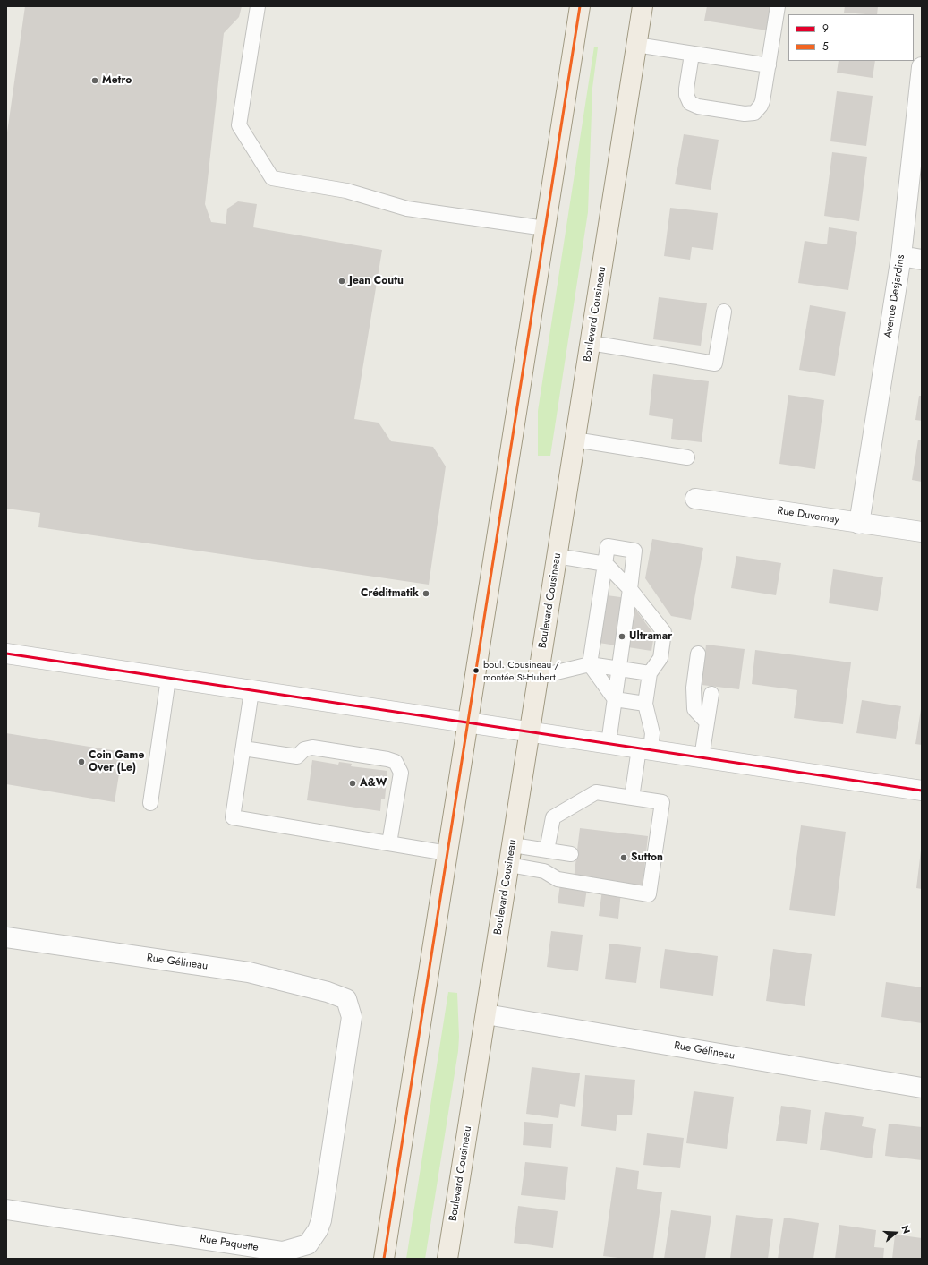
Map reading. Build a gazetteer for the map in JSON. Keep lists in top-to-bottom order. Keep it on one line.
{"streets":{"main road":["Boulevard Cousineau"],"street":["Avenue Desjardins","Rue Duvernay","Rue Gélineau","Rue Paquette"]},"crossings":[["Avenue Desjardins","Rue Duvernay"],["Boulevard Cousineau","Rue Gélineau"],["Rue Gélineau","Rue Paquette"]],"places":["Metro","Jean Coutu","Créditmatik","Ultramar","boul. Cousineau / montée St-Hubert","Coin Game Over (Le)","A&W","Sutton"],"lines":["transit line 5","transit line 9"],"legend":["9","5"],"north":"right"}
